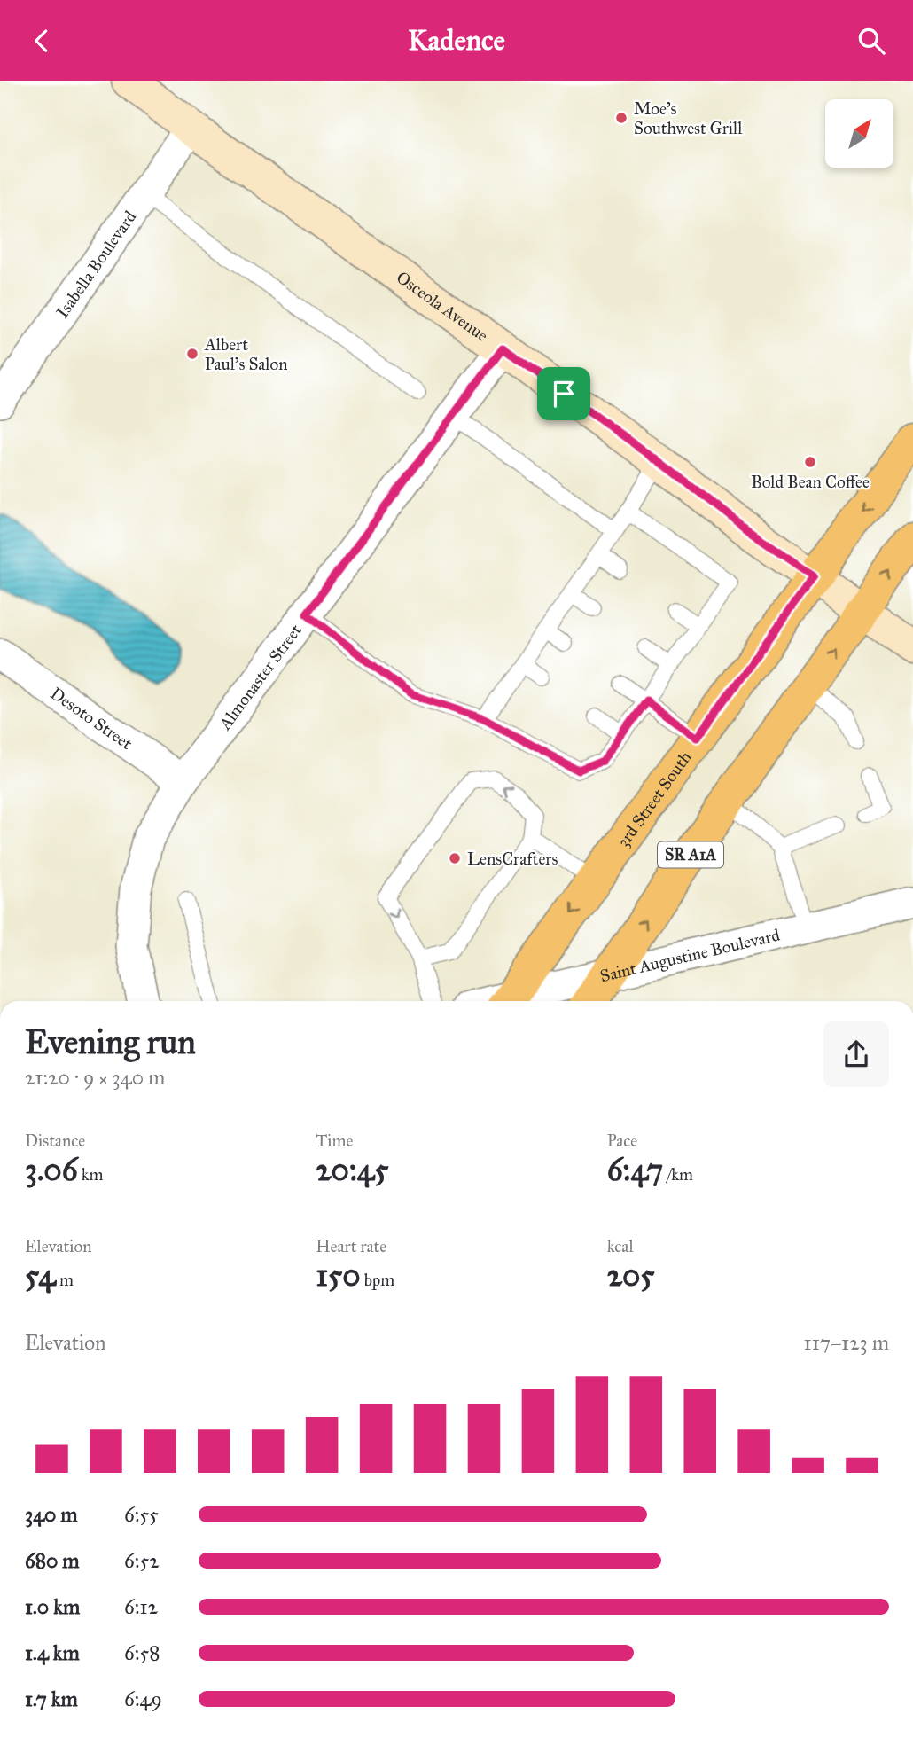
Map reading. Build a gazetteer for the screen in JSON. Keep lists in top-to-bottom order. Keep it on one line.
{"streets":{"main road":["3rd Street South","SR A1A"],"street":["Isabella Boulevard","Osceola Avenue","Almonaster Street","Desoto Street","Saint Augustine Boulevard"]},"crossings":[["Isabella Boulevard","Osceola Avenue"],["Osceola Avenue","Almonaster Street"],["Osceola Avenue","3rd Street South"],["Osceola Avenue","SR A1A"],["Almonaster Street","Desoto Street"],["3rd Street South","Saint Augustine Boulevard"],["SR A1A","Saint Augustine Boulevard"]],"places":["Moe's Southwest Grill","Albert Paul's Salon","Bold Bean Coffee","LensCrafters"],"north":"top right","page":{"header":"Kadence","heading":["Evening run","21:20 · 9 × 340 m"],"stats":[["Distance","3.06 km"],["Time","20:45"],["Pace","6:47 /km"],["Elevation","54 m"],["Heart rate","150 bpm"],["kcal","205"]],"chart":["Elevation","117–123 m"],"list":[{"name":"340 m","note":"6:55"},{"name":"680 m","note":"6:52"},{"name":"1.0 km","note":"6:12"},{"name":"1.4 km","note":"6:58"},{"name":"1.7 km","note":"6:49"}]}}
